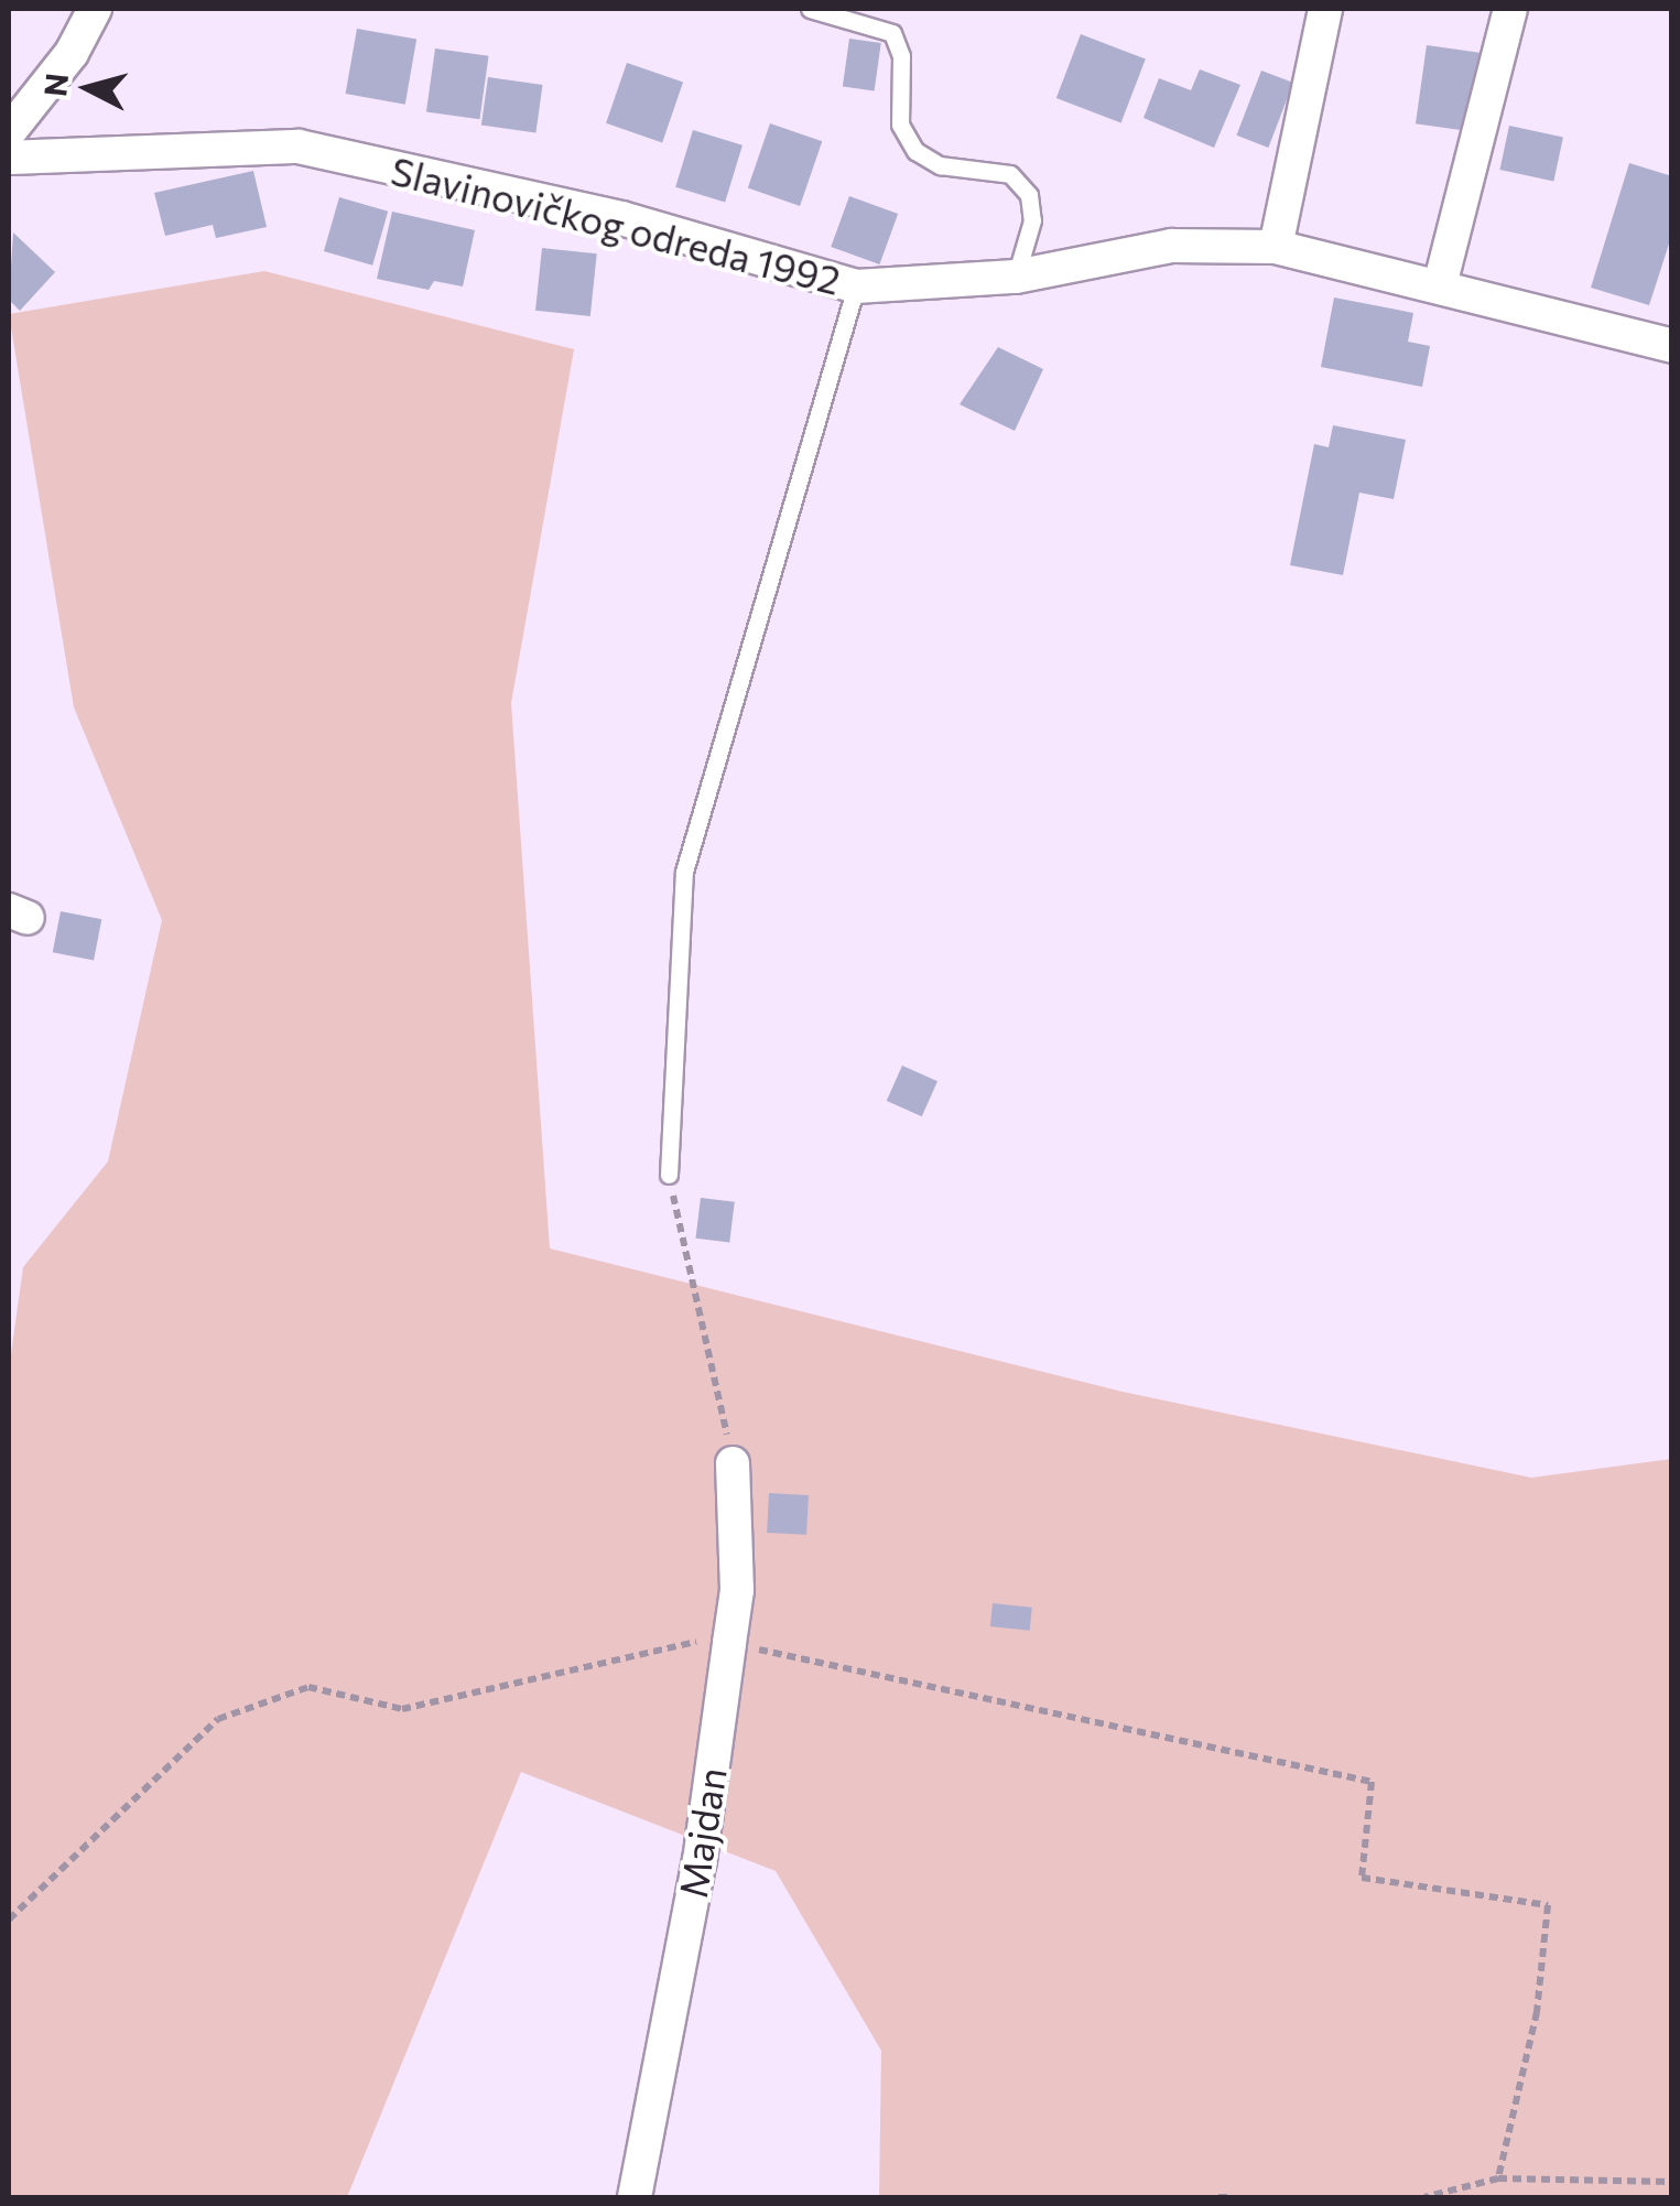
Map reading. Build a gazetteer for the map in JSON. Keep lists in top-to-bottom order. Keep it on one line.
{"streets":{"street":["Slavinovičkog odreda 1992","Majdan"]},"north":"left"}
